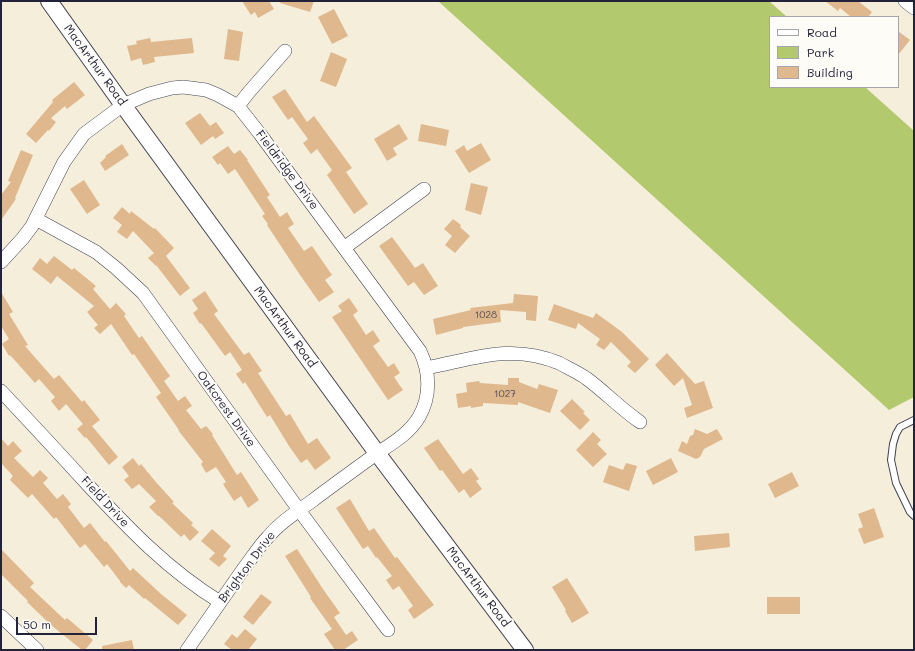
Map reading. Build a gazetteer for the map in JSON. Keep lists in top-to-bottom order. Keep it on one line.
{"streets":{"street":["MacArthur Road","Fieldridge Drive","Oakcrest Drive","Field Drive","Brighton Drive"]},"crossings":[["MacArthur Road","Fieldridge Drive"],["MacArthur Road","Brighton Drive"],["Fieldridge Drive","Oakcrest Drive"],["Fieldridge Drive","Brighton Drive"],["Oakcrest Drive","Brighton Drive"],["Field Drive","Brighton Drive"]],"house_numbers":["1028","1027"],"legend":["Road","Park","Building"],"scale_bar":"50 m"}
